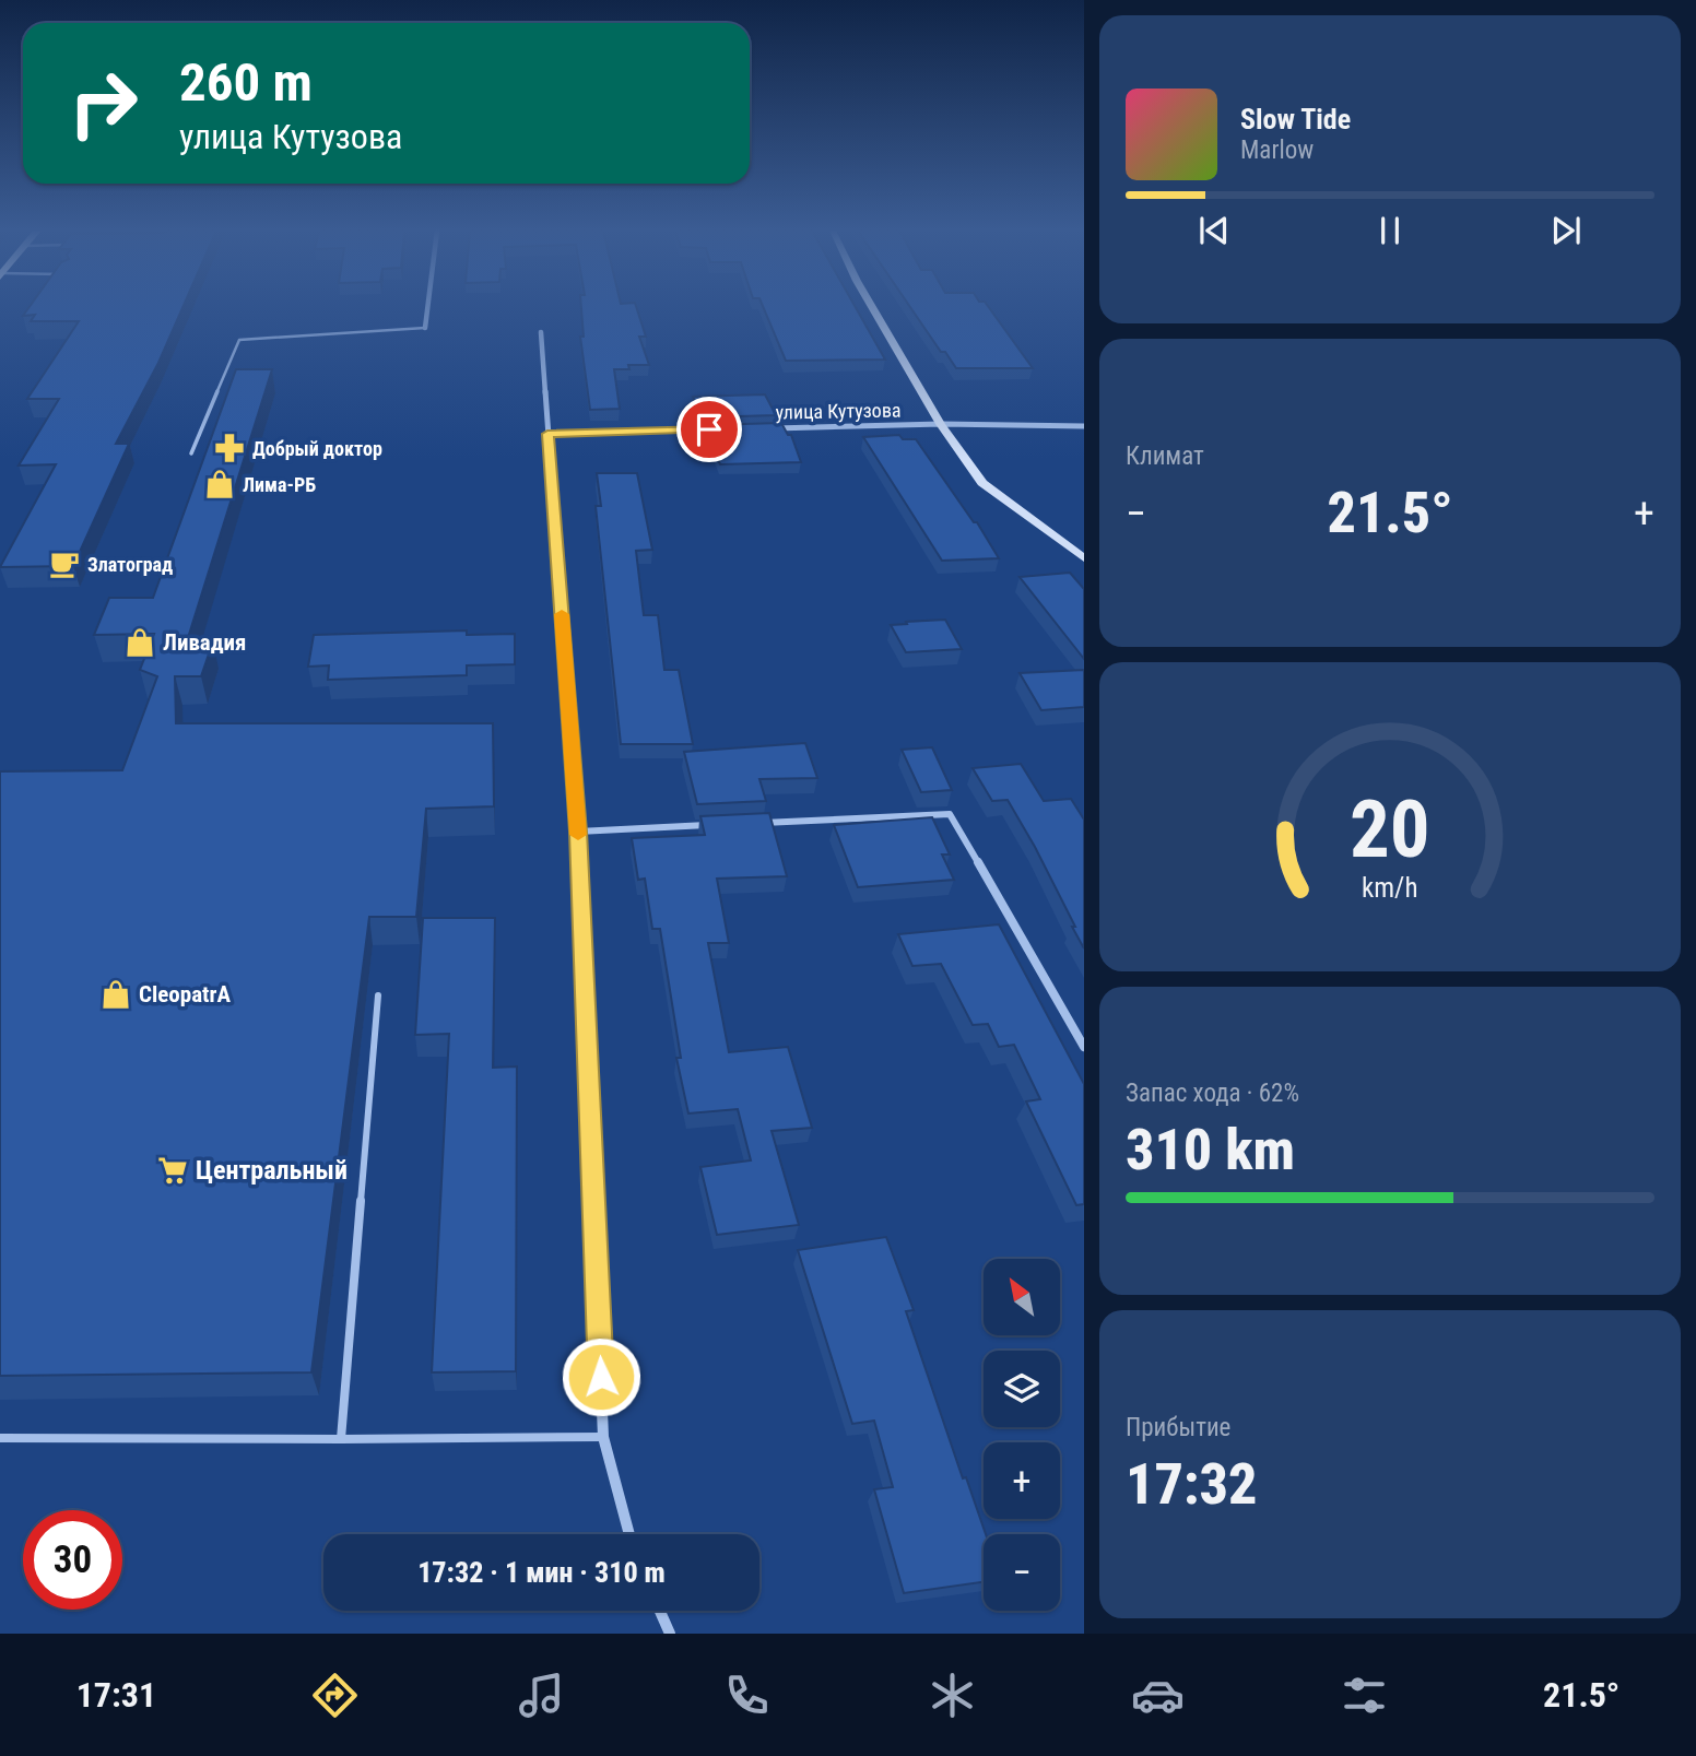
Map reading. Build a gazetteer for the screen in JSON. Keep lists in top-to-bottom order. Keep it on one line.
{"streets":{"street":["улица Кутузова"]},"places":{"pharmacy":["Добрый доктор"],"shop":["Лима-РБ","Ливадия","CleopatrA"],"cafe":["Златоград"],"supermarket":["Центральный"]},"north":"top left","page":{"turn":["260 m","улица Кутузова"],"song":["Slow Tide","Marlow"],"tile":["Климат",["Запас хода · 62%","310 km"],["Прибытие","17:32"]],"heat":["−","21.5°","+"],"map_buttons":["+","−"],"limit":"30","trip":"17:32 · 1 мин · 310 m","tabs":["17:31","21.5°"],"gauge":["20","km/h"]}}
